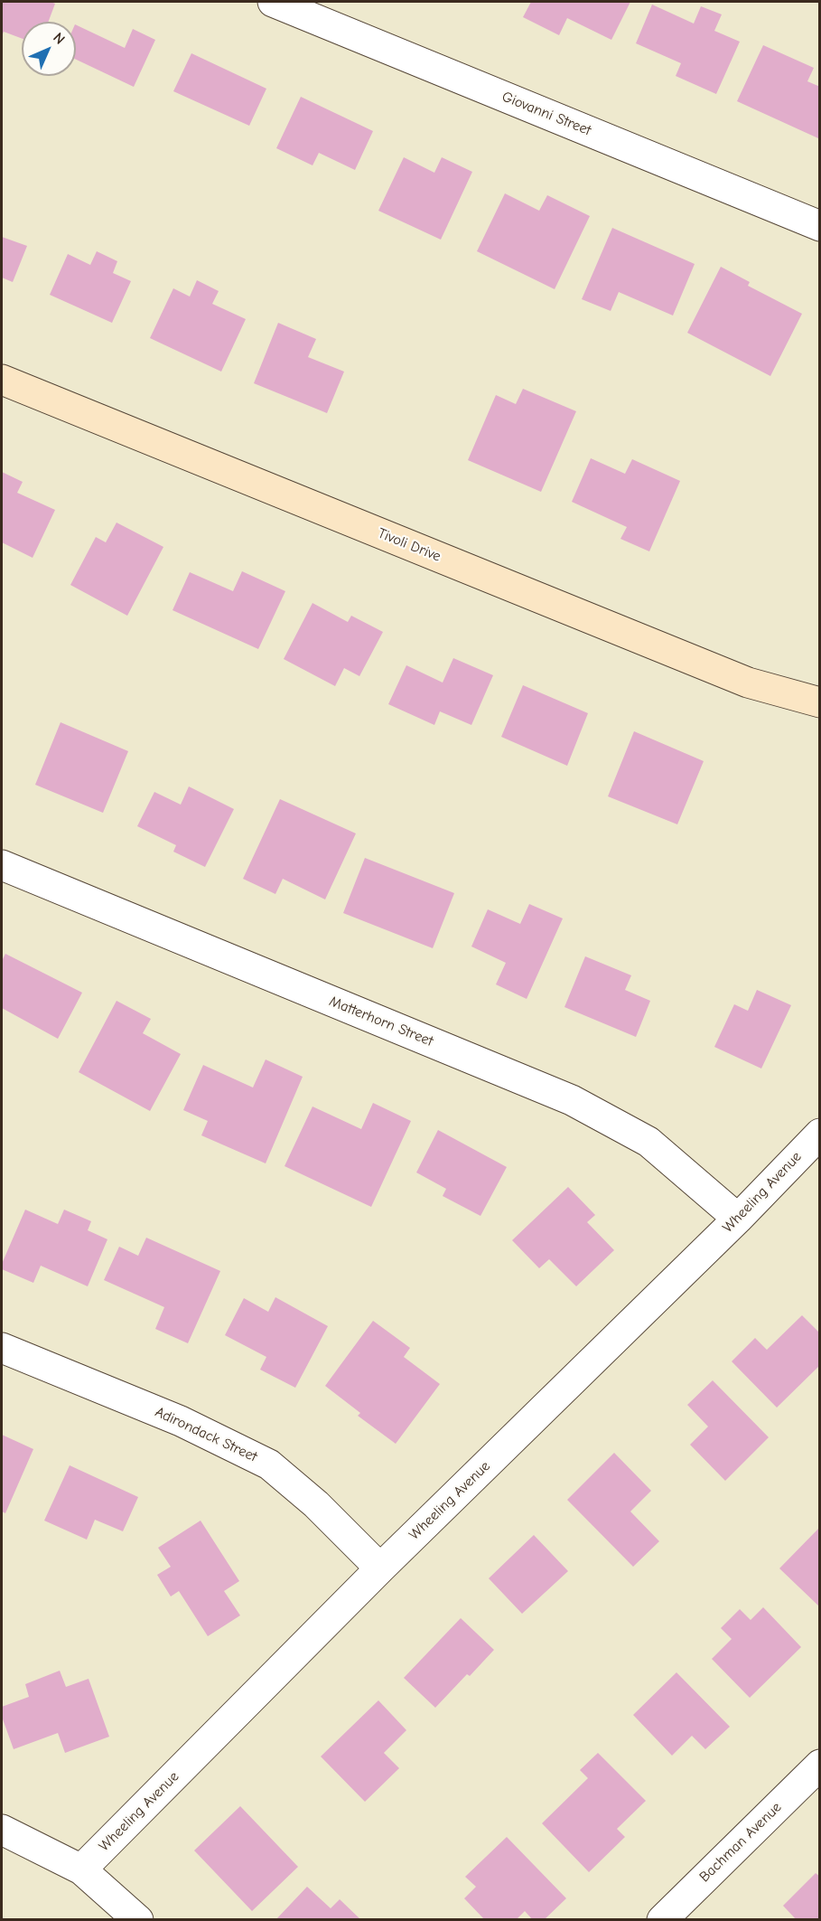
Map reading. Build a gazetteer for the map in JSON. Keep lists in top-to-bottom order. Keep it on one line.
{"streets":{"street":["Giovanni Street","Tivoli Drive","Matterhorn Street","Wheeling Avenue","Adirondack Street","Bachman Avenue"]},"crossings":[["Matterhorn Street","Wheeling Avenue"],["Wheeling Avenue","Adirondack Street"]],"north":"top right"}
